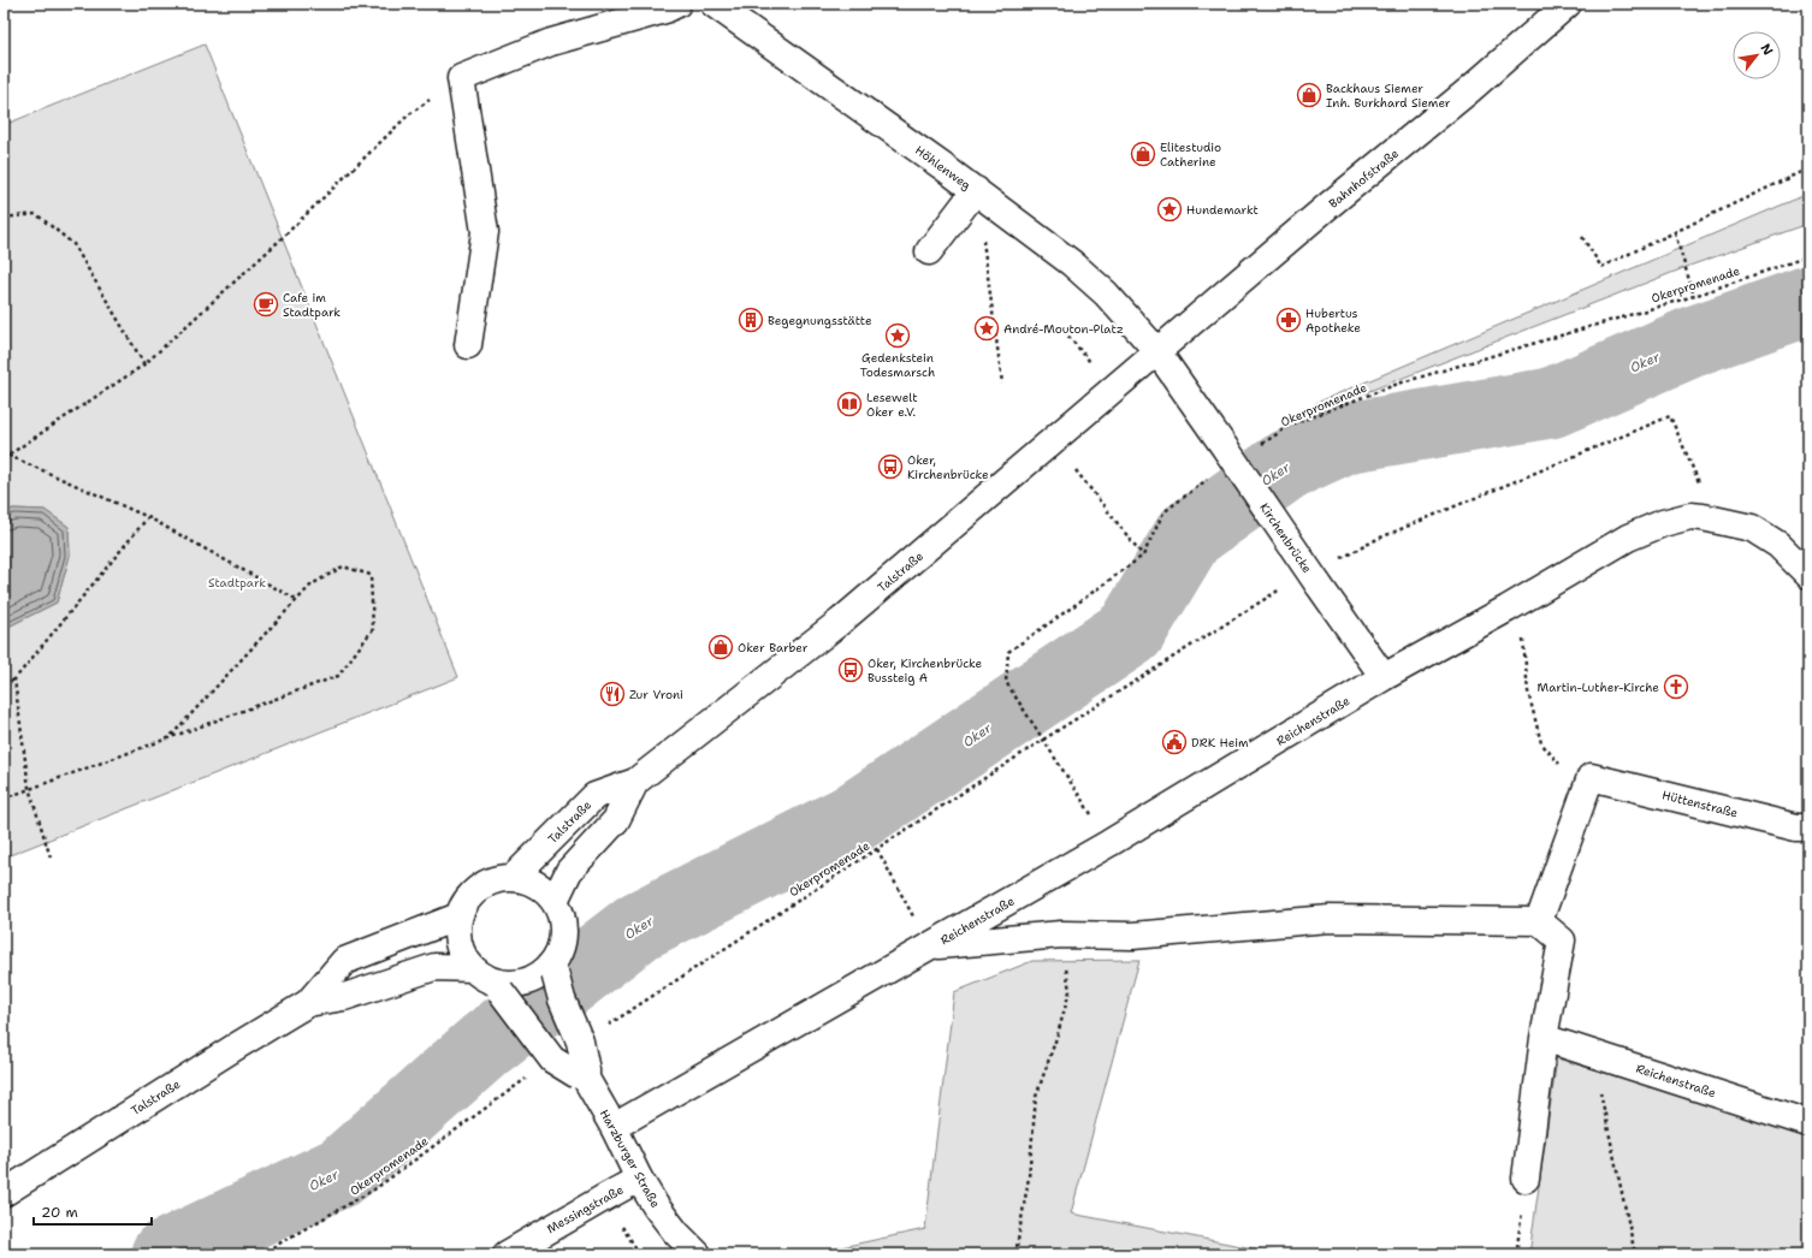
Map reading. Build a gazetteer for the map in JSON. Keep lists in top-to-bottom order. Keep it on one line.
{"streets":{"street":["Höhlenweg","Bahnhofstraße","Kirchenbrücke","Talstraße","Reichenstraße","Hüttenstraße","Harzburger Straße","Messingstraße"],"path":["Okerpromenade"]},"crossings":[["Höhlenweg","Bahnhofstraße"],["Höhlenweg","Kirchenbrücke"],["Höhlenweg","Talstraße"],["Bahnhofstraße","Kirchenbrücke"],["Bahnhofstraße","Talstraße"],["Kirchenbrücke","Talstraße"],["Kirchenbrücke","Reichenstraße"],["Talstraße","Harzburger Straße"],["Reichenstraße","Harzburger Straße"],["Harzburger Straße","Messingstraße"]],"water":["Oker"],"parks":["Stadtpark"],"places":{"shop":["Backhaus Siemer Inh. Burkhard Siemer","Elitestudio Catherine","Oker Barber"],"place":["Hundemarkt","André-Mouton-Platz","Gedenkstein Todesmarsch"],"cafe":["Cafe im Stadtpark"],"building":["Begegnungsstätte"],"pharmacy":["Hubertus Apotheke"],"library":["Lesewelt Oker e.V."],"bus stop":["Oker, Kirchenbrücke","Oker, Kirchenbrücke Bussteig A"],"church":["Martin-Luther-Kirche"],"restaurant":["Zur Vroni"],"public building":["DRK Heim"]},"scale_bar":"20 m","north":"top right"}
